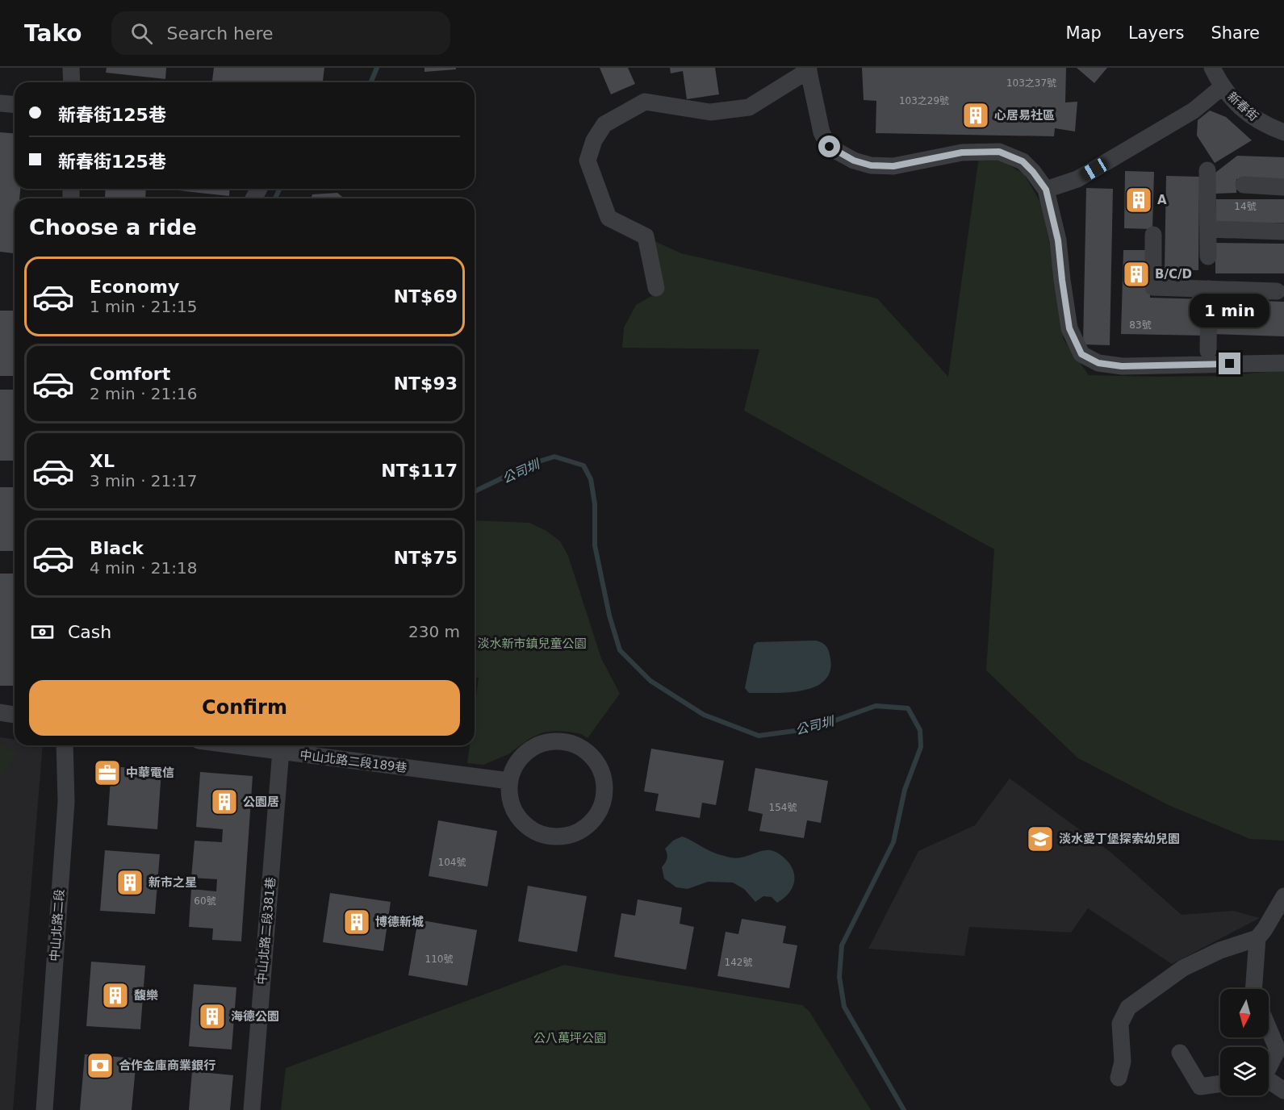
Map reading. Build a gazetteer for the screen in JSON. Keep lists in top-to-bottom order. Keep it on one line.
{"streets":{"street":["新春街","中山北路二段189巷","中山北路二段","中山北路二段381巷"]},"crossings":[["中山北路二段189巷","中山北路二段381巷"]],"water":["公司圳"],"parks":["淡水新市鎮兒童公園","公八萬坪公園"],"places":{"building":["心居易社區","A","B/C/D","公園居","新市之星","博德新城","馥樂","海德公園"],"office":["中華電信"],"school or university":["淡水愛丁堡探索幼兒園"],"bank":["合作金庫商業銀行"]},"house_numbers":["103之37號","103之29號","14號","83號","154號","104號","60號","110號","142號"],"north":"bottom","page":{"header":"Tako","search":"Search here","nav":["Map","Layers","Share"],"banner":["新春街125巷","新春街125巷"],"heading":"Choose a ride","list":[{"name":"Economy","note":"1 min · 21:15","value":"NT$69"},{"name":"Comfort","note":"2 min · 21:16","value":"NT$93"},{"name":"XL","note":"3 min · 21:17","value":"NT$117"},{"name":"Black","note":"4 min · 21:18","value":"NT$75"}],"bubble":"1 min","pay":["Cash","230 m"],"buttons":"Confirm"}}
